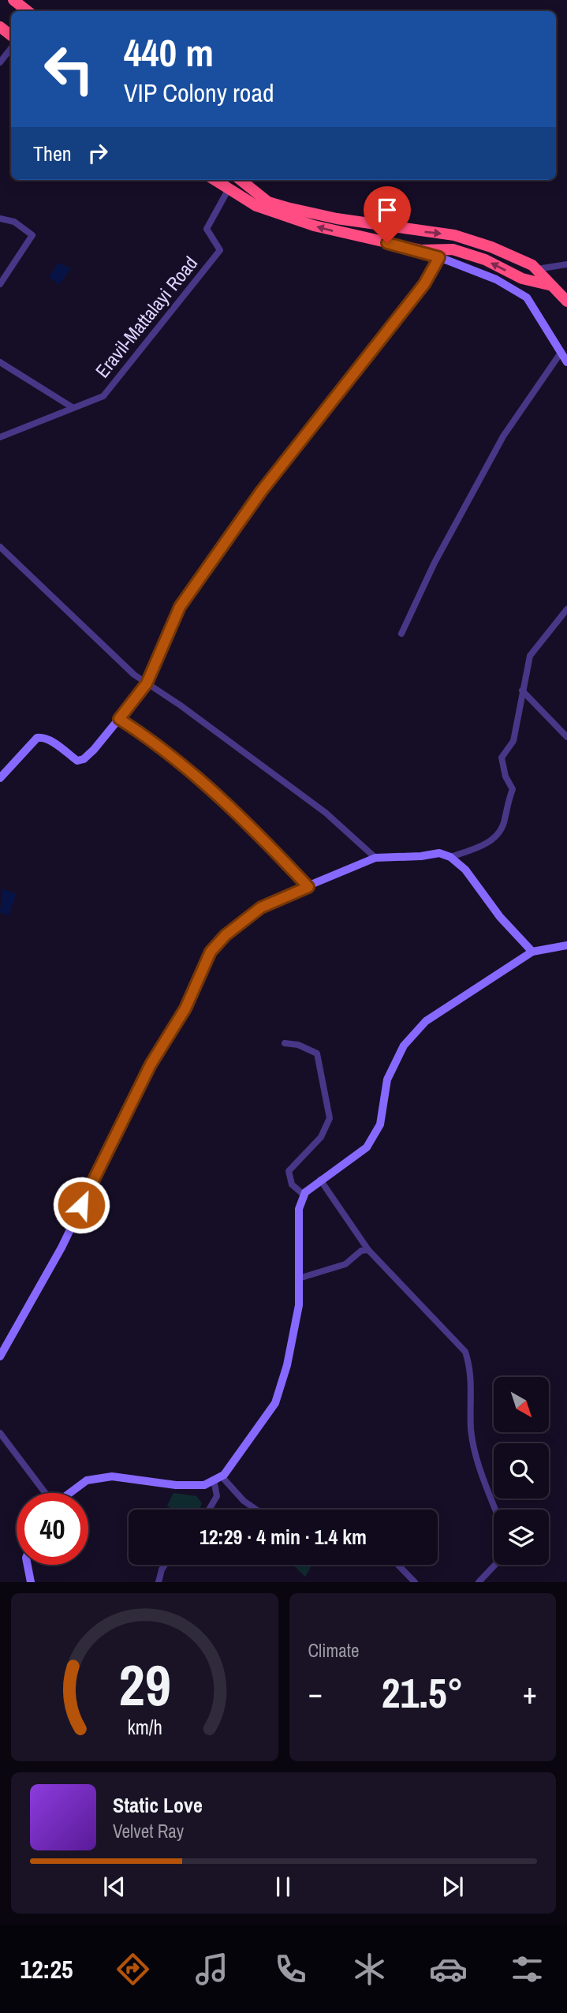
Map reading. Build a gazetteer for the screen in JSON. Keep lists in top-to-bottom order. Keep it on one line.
{"streets":{"street":["Eravil-Mattalayi Road"]},"north":"bottom right","page":{"turn":["440 m","VIP Colony road"],"then":"Then","limit":"40","trip":"12:29 · 4 min · 1.4 km","tile":"Climate","heat":["−","21.5°","+"],"song":["Static Love","Velvet Ray"],"tabs":"12:25","gauge":["29","km/h"]}}
